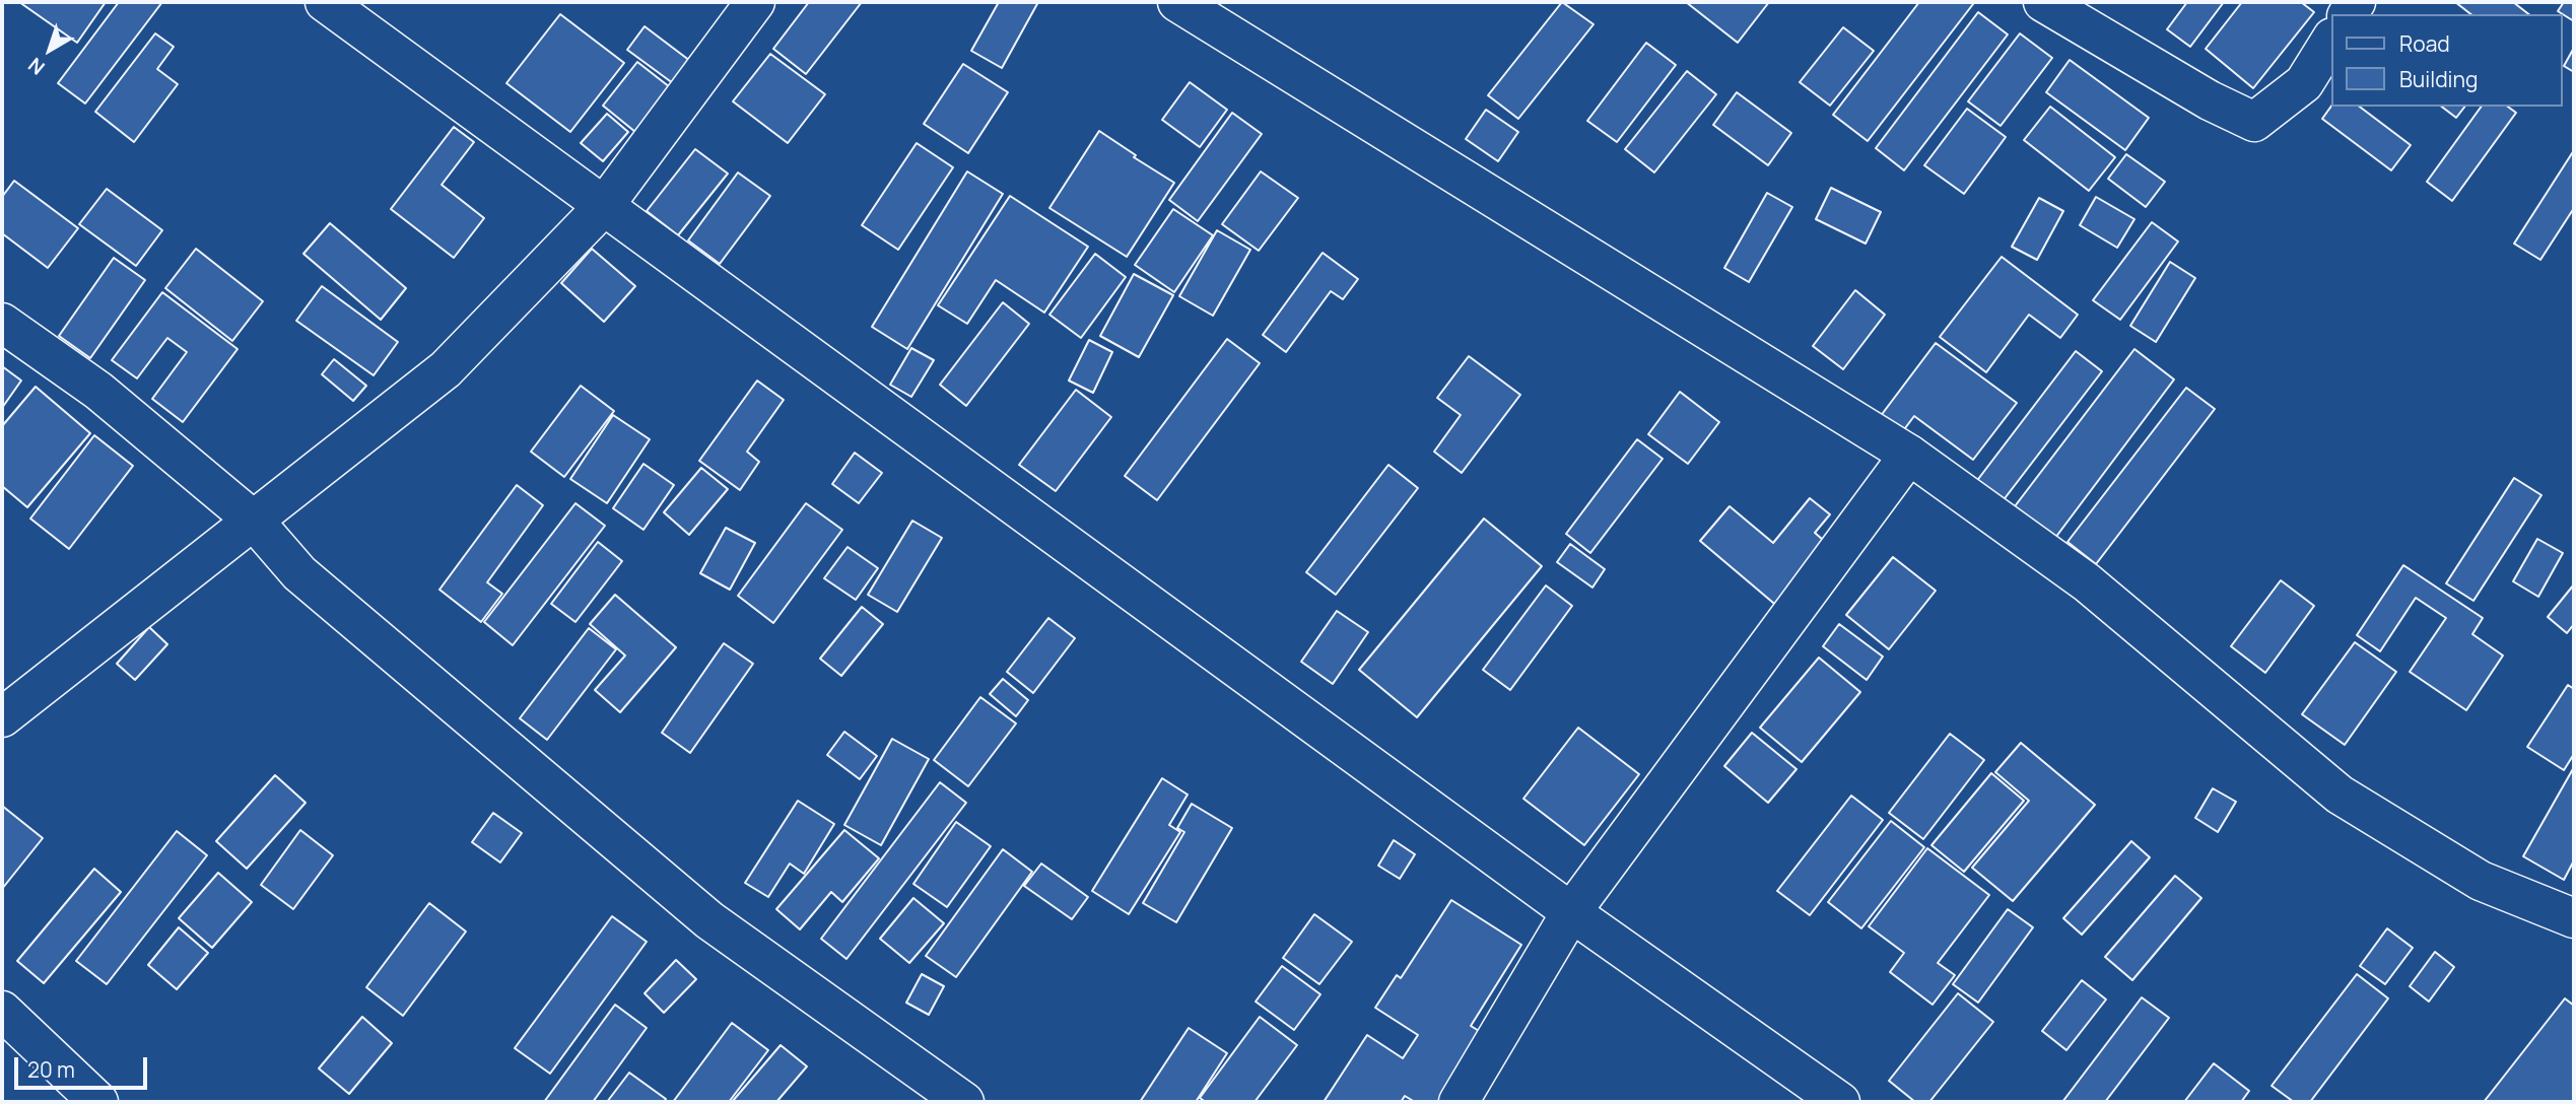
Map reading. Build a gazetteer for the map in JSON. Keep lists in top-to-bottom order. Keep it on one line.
{"legend":["Road","Building"],"scale_bar":"20 m","north":"bottom left"}
